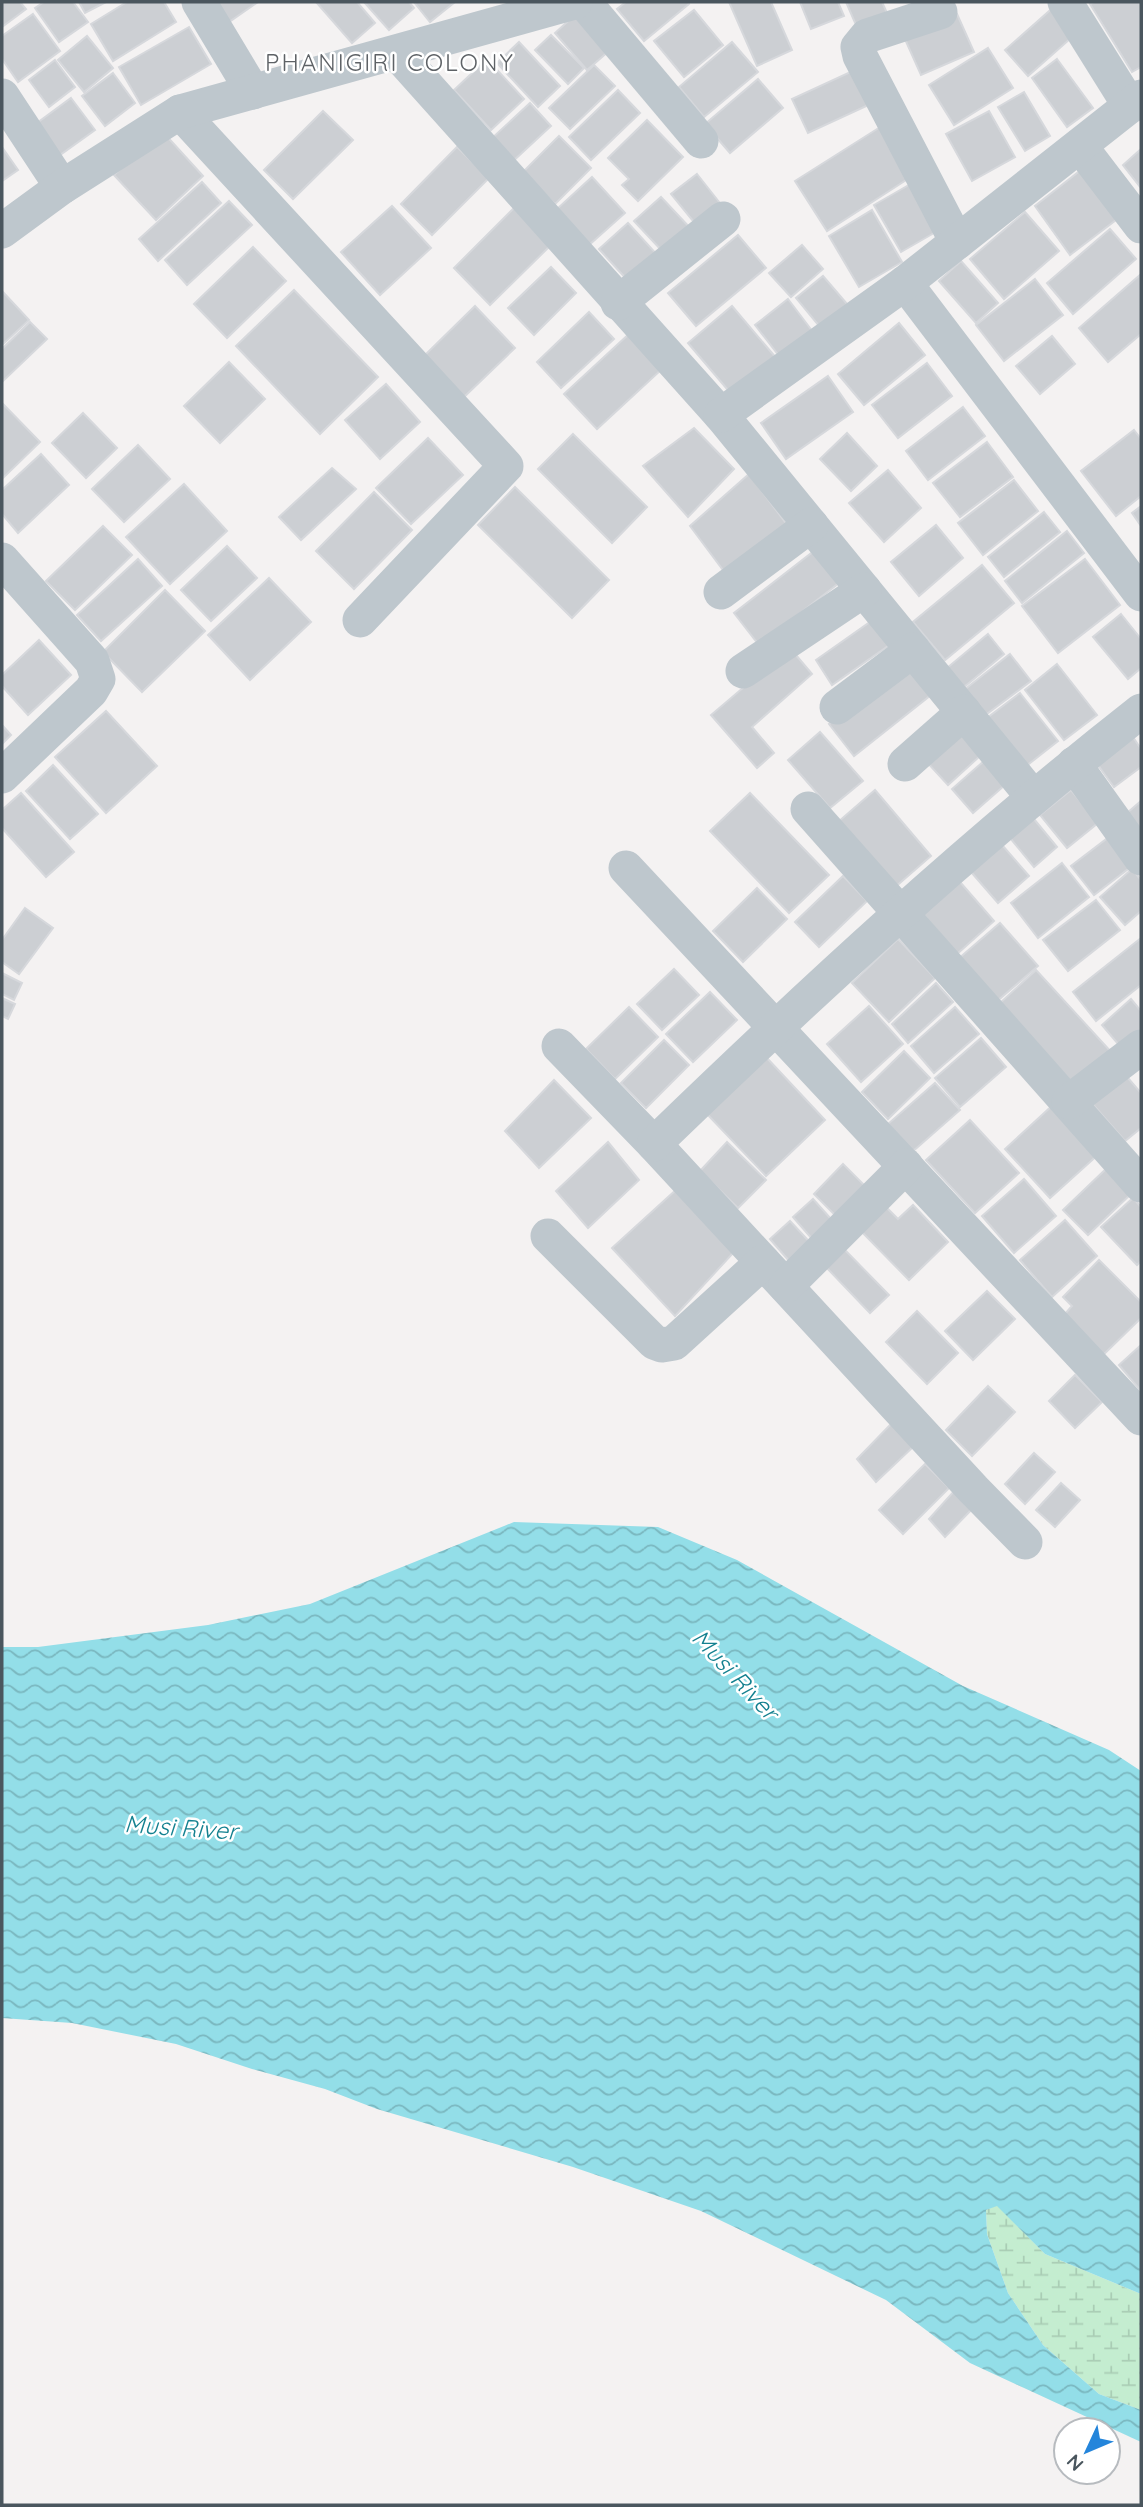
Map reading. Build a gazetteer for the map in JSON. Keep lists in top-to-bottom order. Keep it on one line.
{"districts":["PHANIGIRI COLONY"],"water":["Musi River"],"north":"bottom left"}
